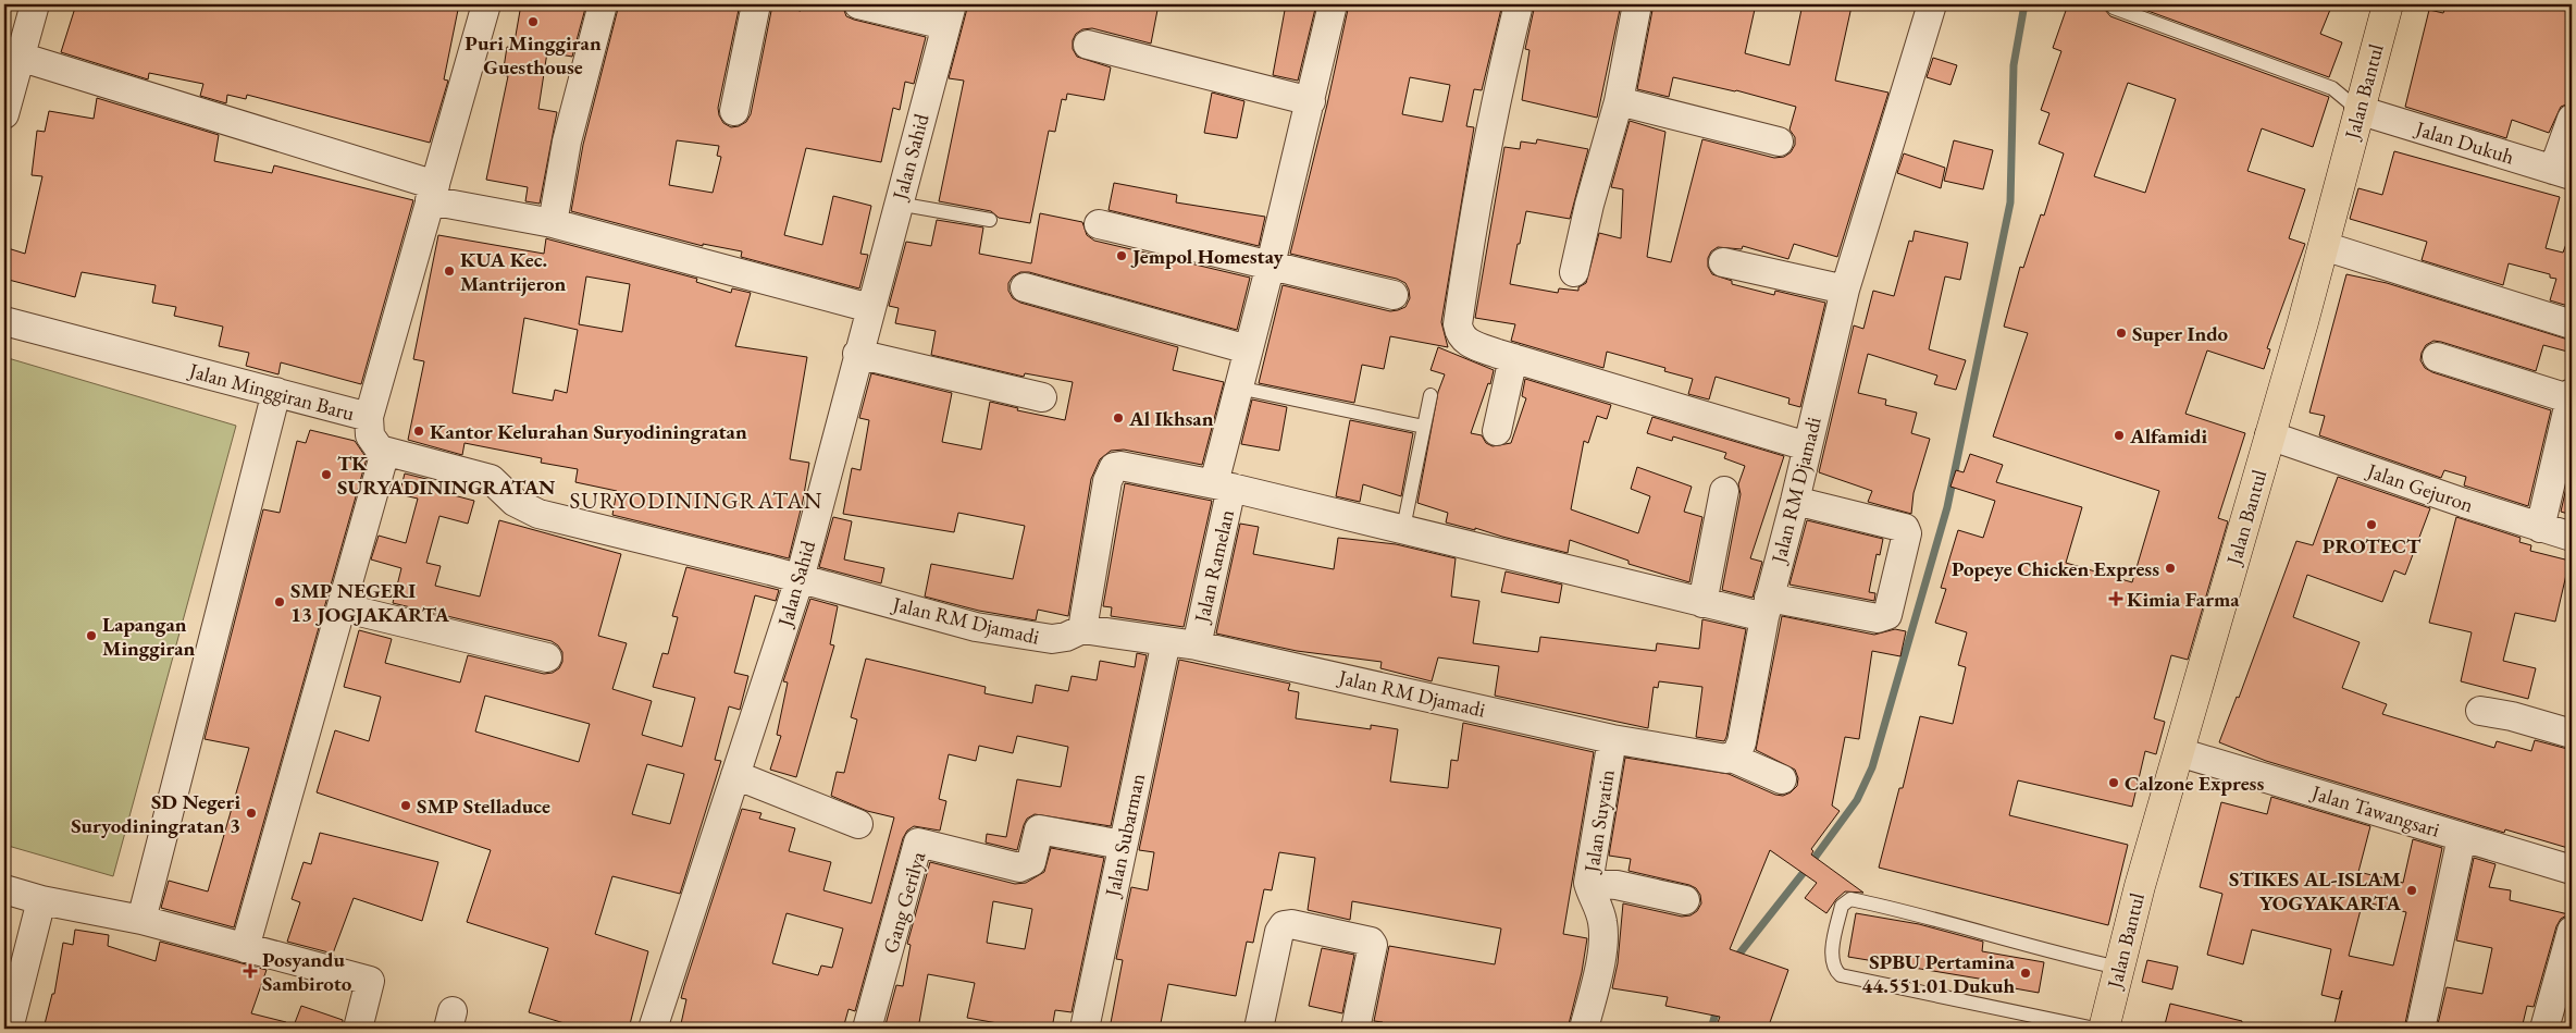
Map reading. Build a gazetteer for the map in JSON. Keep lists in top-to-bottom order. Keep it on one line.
{"streets":{"main road":["Jalan Bantul"],"street":["Jalan Dukuh","Jalan Sahid","Jalan Minggiran Baru","Jalan Gejuron","Jalan RM Djamadi","Jalan Ramelan","Jalan Tawangsari","Jalan Suyatin","Jalan Subarman","Gang Gerilya"]},"crossings":[["Jalan Bantul","Jalan Dukuh"],["Jalan Bantul","Jalan Gejuron"],["Jalan Bantul","Jalan Tawangsari"],["Jalan Sahid","Jalan RM Djamadi"],["Jalan RM Djamadi","Jalan Ramelan"],["Jalan RM Djamadi","Jalan Suyatin"],["Jalan RM Djamadi","Jalan Subarman"],["Jalan Subarman","Gang Gerilya"]],"districts":["SURYODININGRATAN"],"places":{"other":["Puri Minggiran Guesthouse","Jempol Homestay","KUA Kec. Mantrijeron","Super Indo","Al Ikhsan","Kantor Kelurahan Suryodiningratan","Alfamidi","TK SURYADININGRATAN","PROTECT","Popeye Chicken Express","SMP NEGERI 13 JOGJAKARTA","Lapangan Minggiran","Calzone Express","SMP Stelladuce","SD Negeri Suryodiningratan 3","STIKES AL-ISLAM YOGYAKARTA","SPBU Pertamina 44.551.01 Dukuh"],"health":["Kimia Farma","Posyandu Sambiroto"]}}
